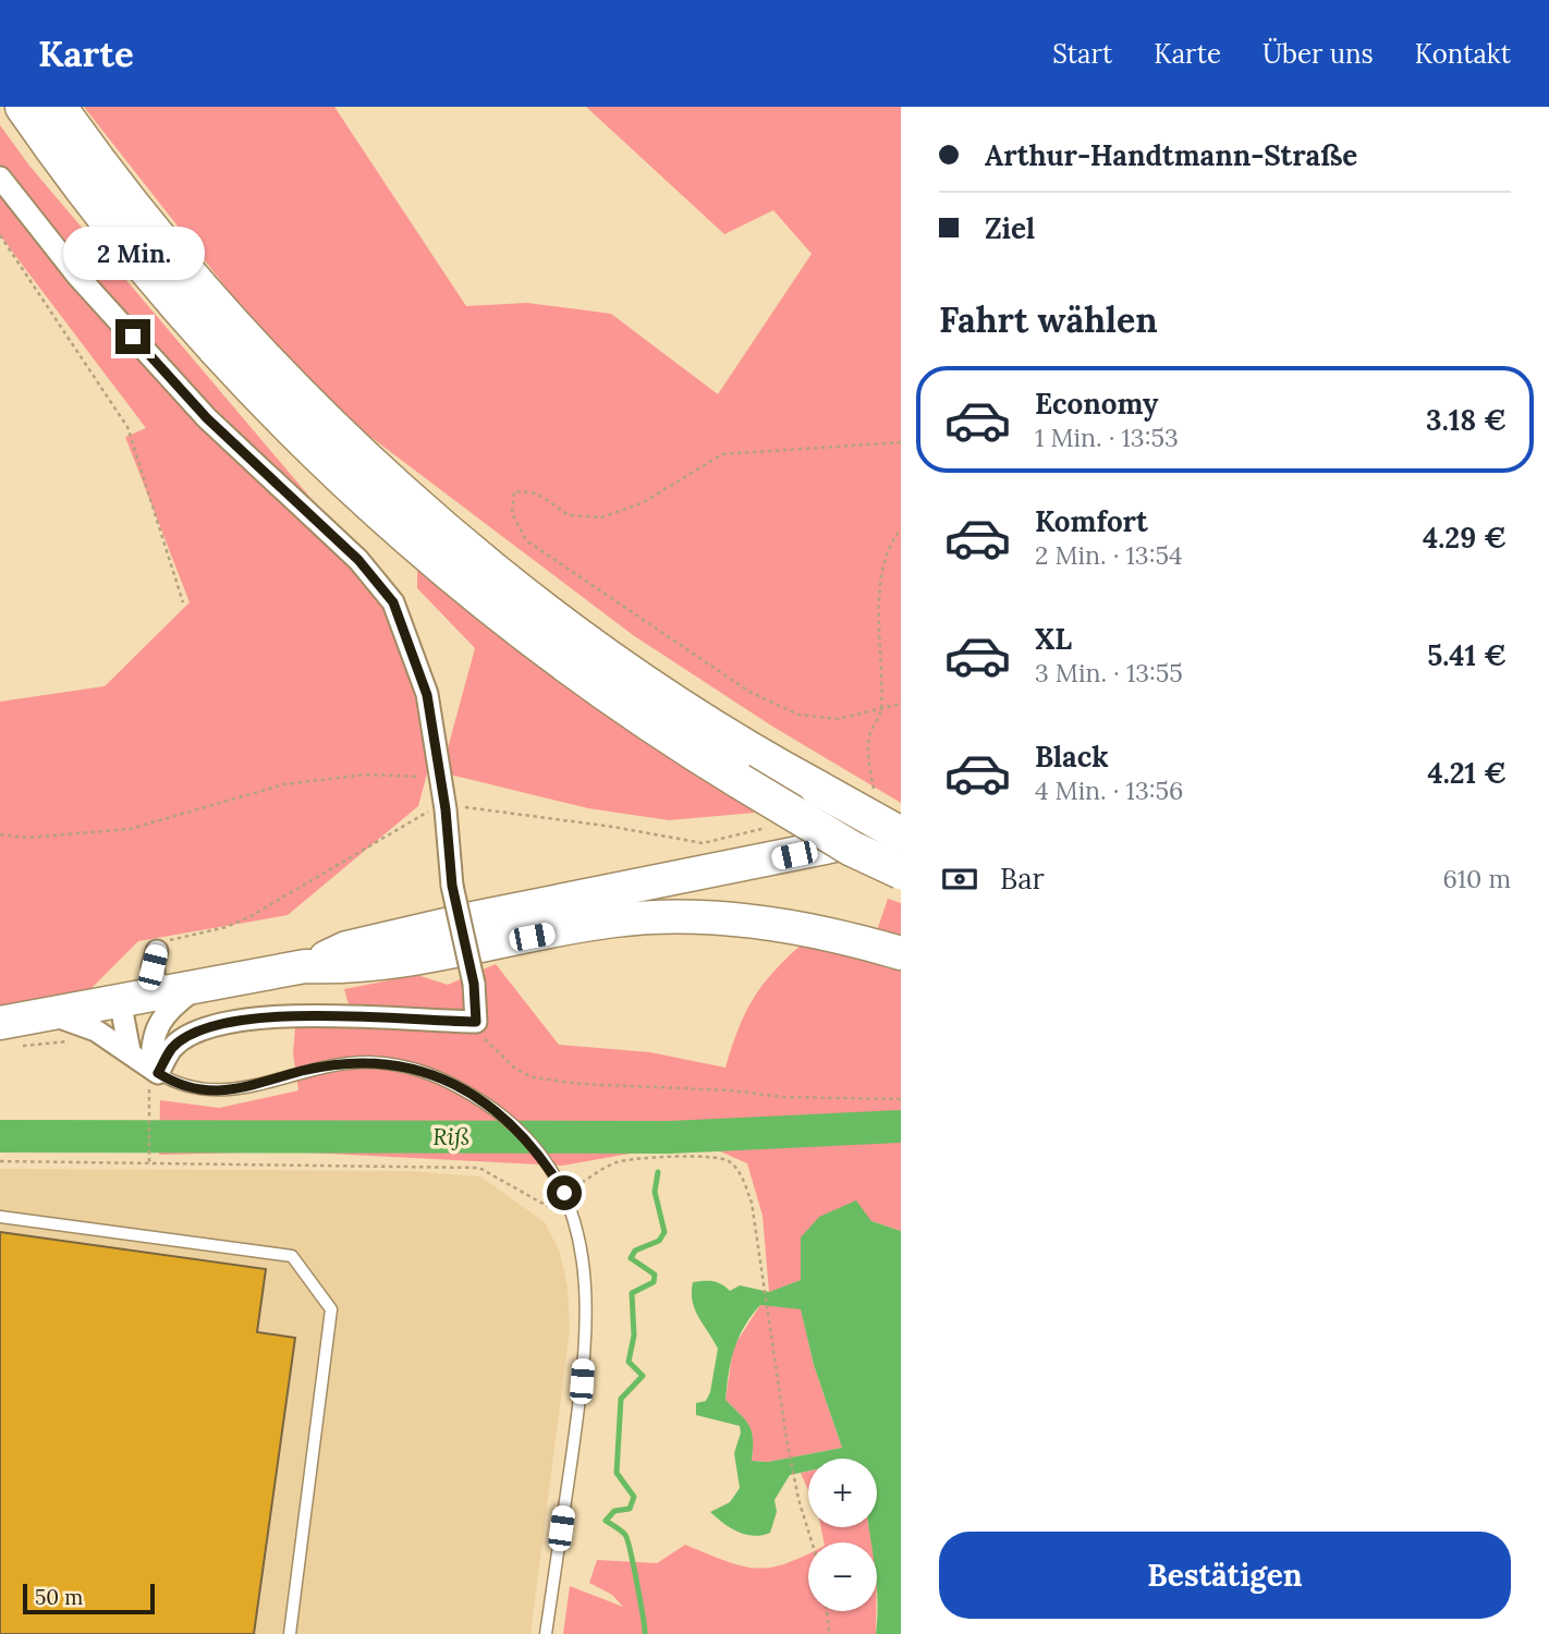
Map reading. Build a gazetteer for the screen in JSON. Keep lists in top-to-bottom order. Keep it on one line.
{"water":["Riß"],"scale_bar":"50 m","page":{"header":"Karte","nav":["Start","Karte","Über uns","Kontakt"],"banner":["Arthur-Handtmann-Straße","Ziel"],"bubble":"2 Min.","heading":"Fahrt wählen","list":[{"name":"Economy","note":"1 Min. · 13:53","value":"3.18 €"},{"name":"Komfort","note":"2 Min. · 13:54","value":"4.29 €"},{"name":"XL","note":"3 Min. · 13:55","value":"5.41 €"},{"name":"Black","note":"4 Min. · 13:56","value":"4.21 €"}],"pay":["Bar","610 m"],"map_buttons":["+","−"],"buttons":"Bestätigen","scale":"50 m"}}
